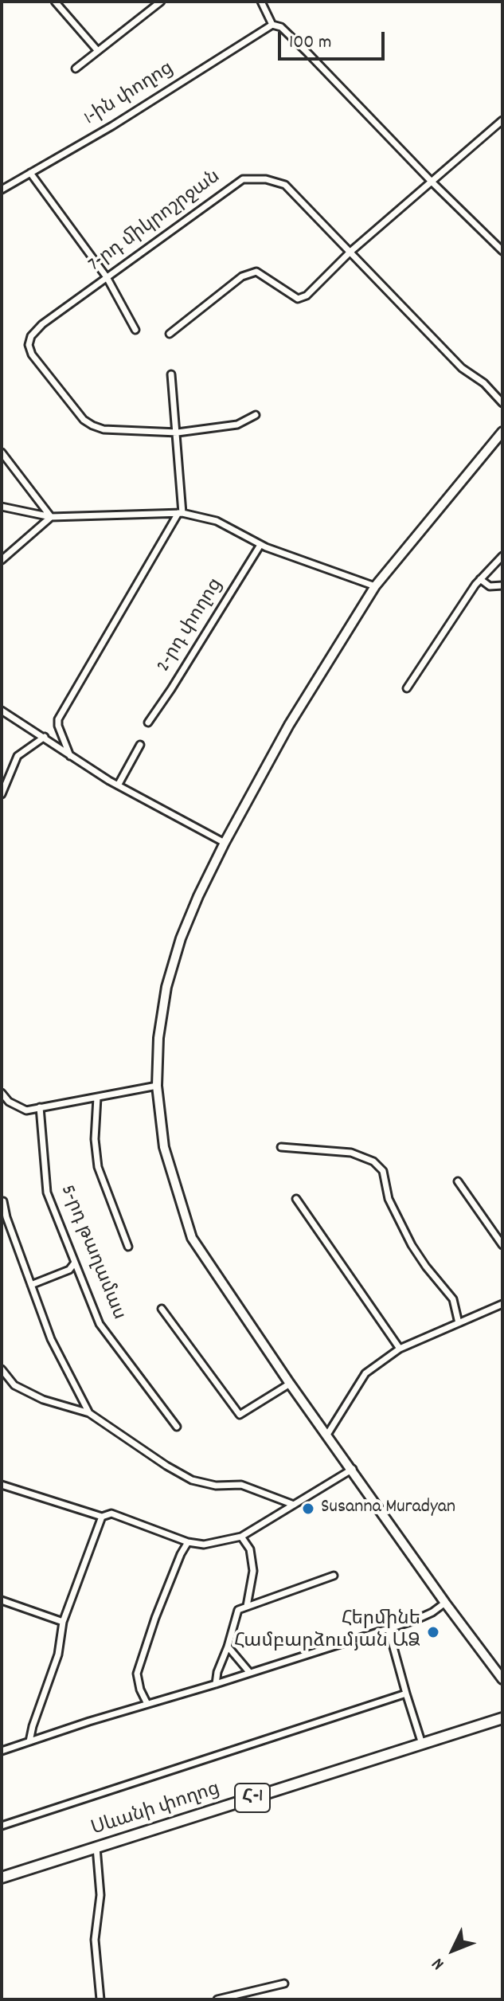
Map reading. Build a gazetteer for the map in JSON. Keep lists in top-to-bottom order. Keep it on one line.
{"streets":{"main road":["Հ-1","Սևանի փողոց"],"street":["1-ին փողոց","7-րդ միկրոշրջան","2-րդ փողոց","5-րդ թաղամաս"]},"places":["Susanna Muradyan","Հերմինե Համբարձումյան ԱՁ"],"scale_bar":"100 m","north":"bottom left"}
